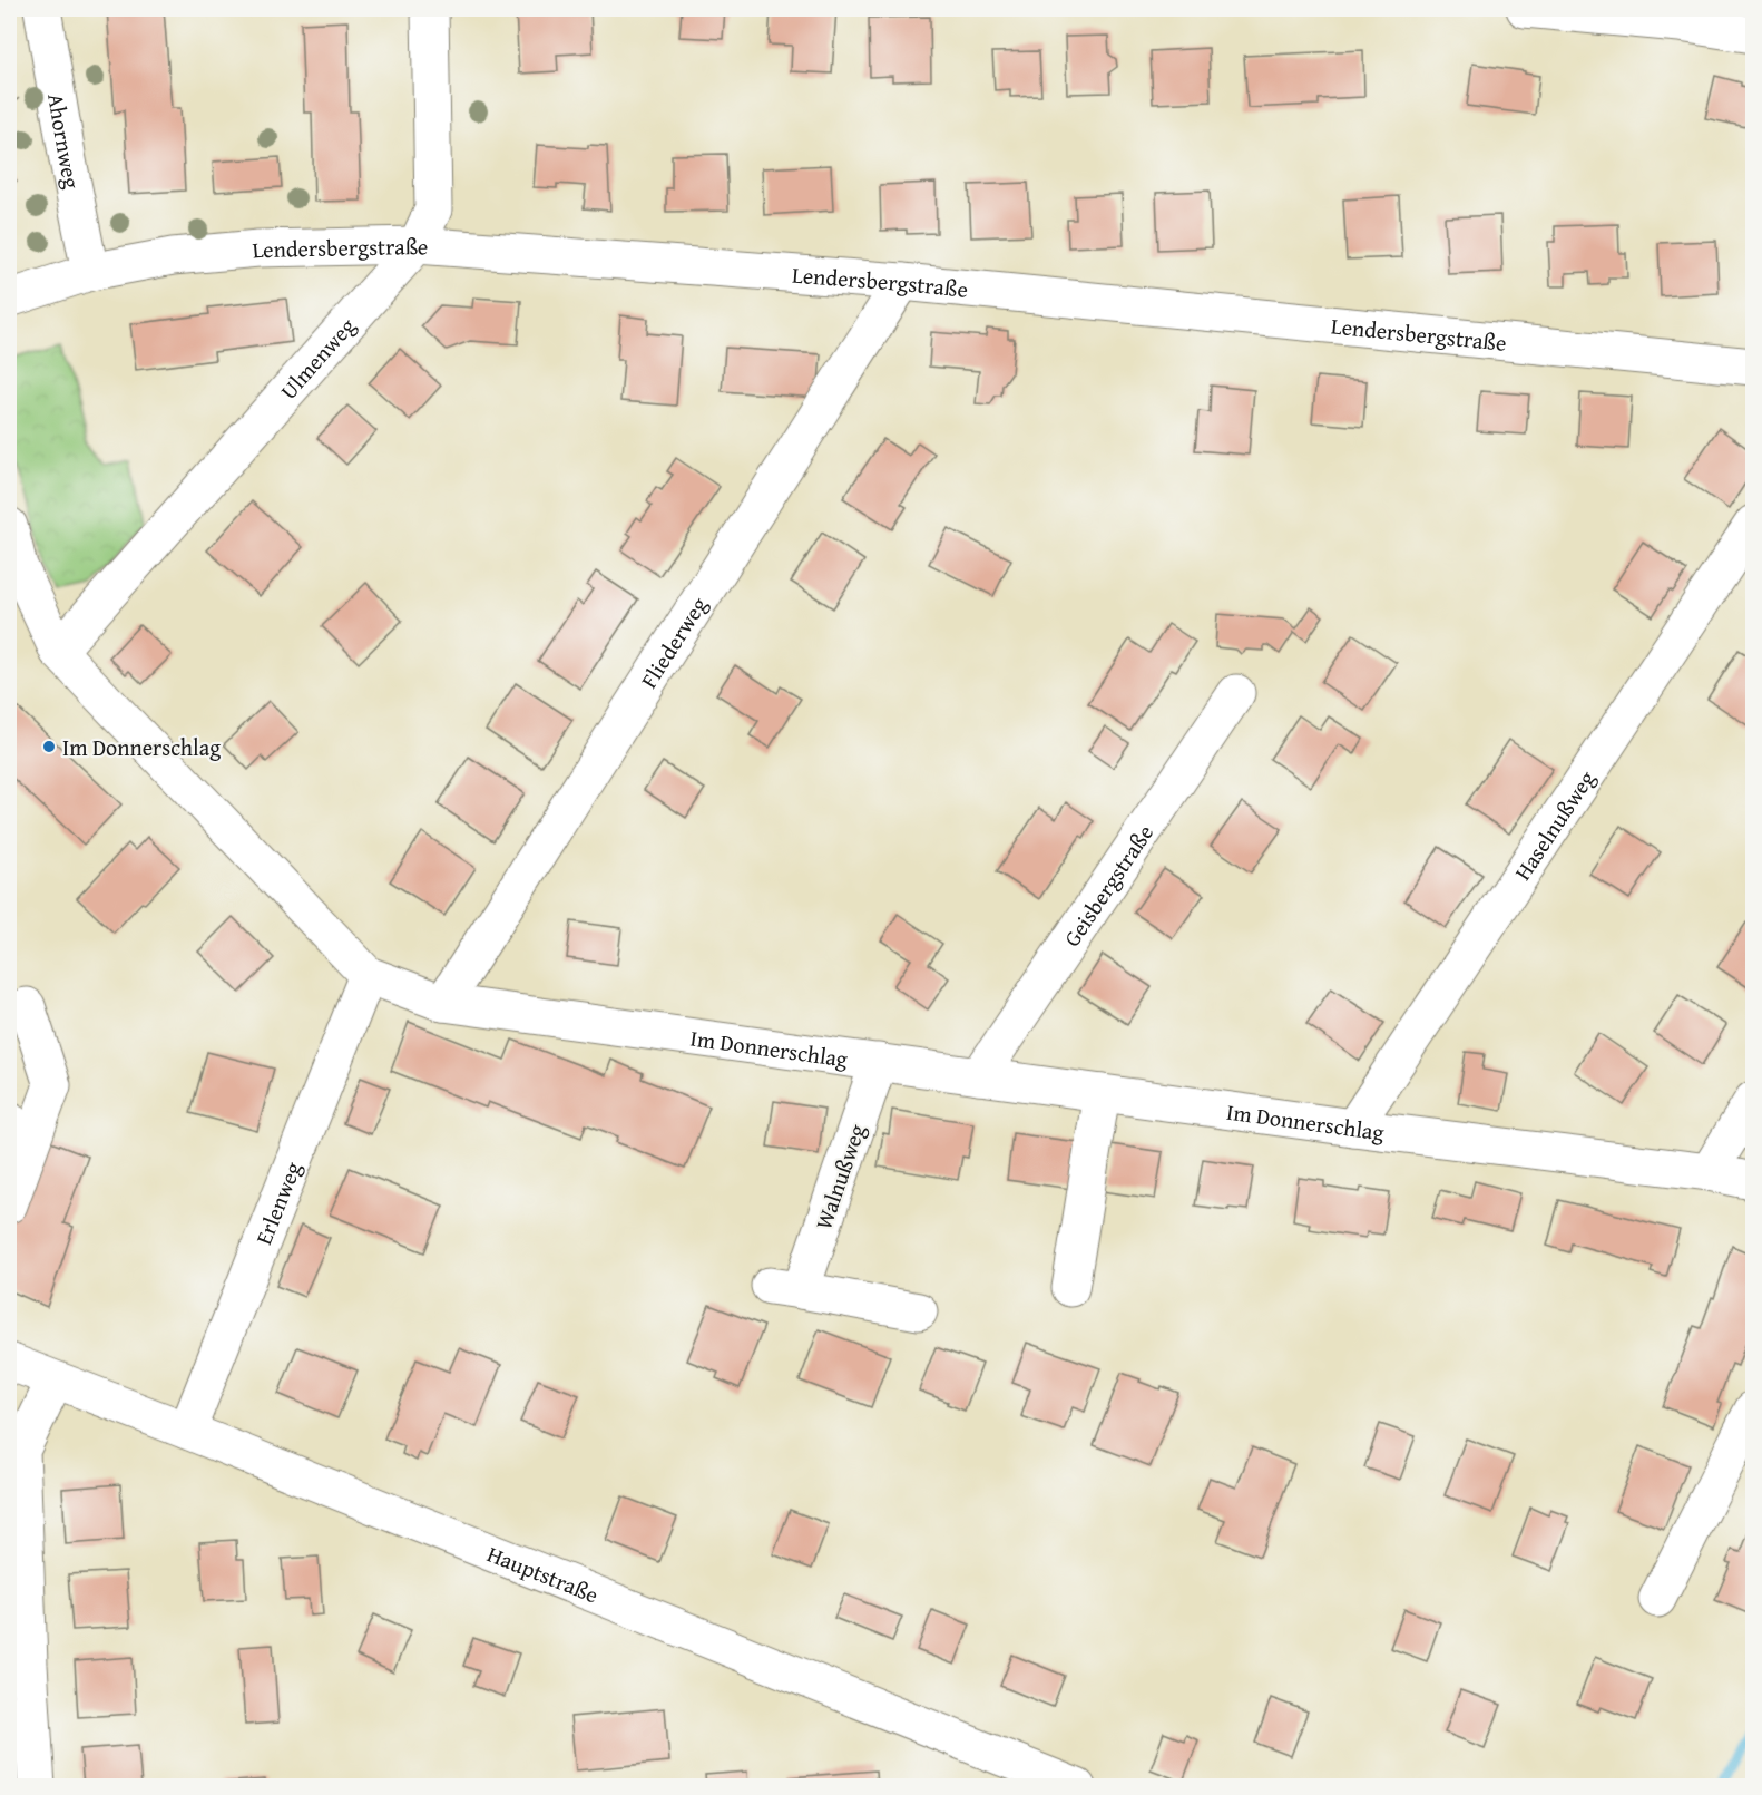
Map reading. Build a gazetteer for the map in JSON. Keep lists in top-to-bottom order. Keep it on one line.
{"streets":{"street":["Ahornweg","Lendersbergstraße","Ulmenweg","Fliederweg","Haselnußweg","Geisbergstraße","Im Donnerschlag","Walnußweg","Erlenweg","Hauptstraße"]},"crossings":[["Ahornweg","Lendersbergstraße"],["Lendersbergstraße","Ulmenweg"],["Lendersbergstraße","Fliederweg"],["Ulmenweg","Im Donnerschlag"],["Fliederweg","Im Donnerschlag"],["Haselnußweg","Im Donnerschlag"],["Geisbergstraße","Im Donnerschlag"],["Im Donnerschlag","Walnußweg"],["Im Donnerschlag","Erlenweg"],["Erlenweg","Hauptstraße"]],"places":["Im Donnerschlag"]}
